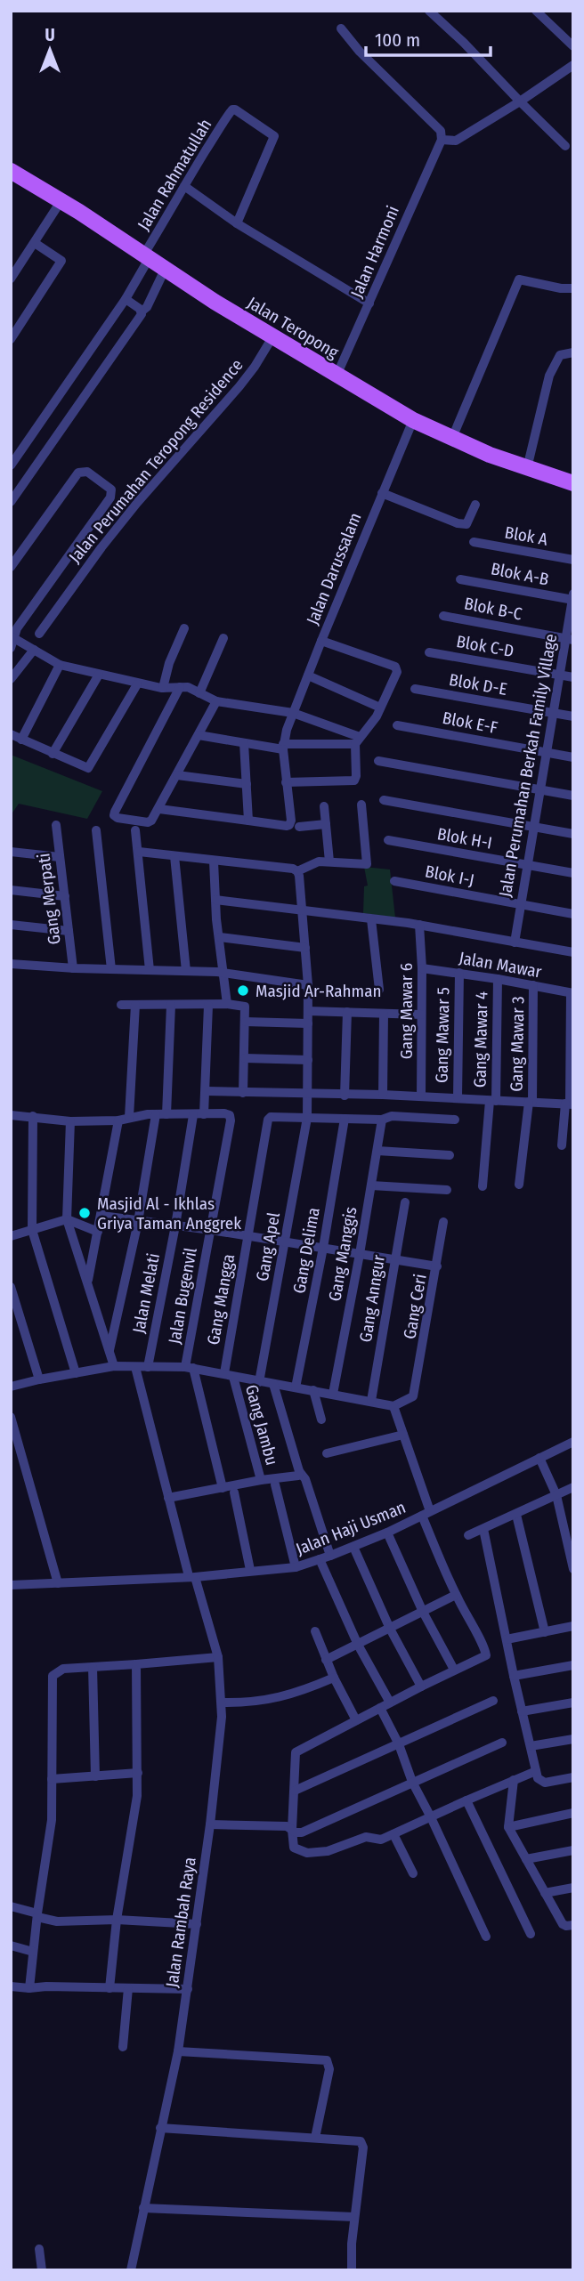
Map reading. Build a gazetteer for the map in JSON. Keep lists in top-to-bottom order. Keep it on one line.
{"streets":{"main road":["Jalan Teropong"],"street":["Jalan Rahmatullah","Jalan Harmoni","Jalan Perumahan Teropong Residence","Blok A","Jalan Darussalam","Blok A-B","Blok B-C","Blok C-D","Blok D-E","Blok E-F","Jalan Perumahan Berkah Family Village","Blok H-I","Blok I-J","Gang Merpati","Jalan Mawar","Gang Mawar 6","Gang Mawar 5","Gang Mawar 4","Gang Mawar 3","Gang Apel","Gang Delima","Gang Manggis","Jalan Melati","Jalan Bugenvil","Gang Anngur","Gang Mangga","Gang Ceri","Gang Jambu","Jalan Haji Usman","Jalan Rambah Raya"]},"crossings":[["Jalan Rahmatullah","Jalan Teropong"],["Jalan Harmoni","Jalan Teropong"],["Jalan Teropong","Jalan Perumahan Teropong Residence"],["Jalan Teropong","Jalan Darussalam"],["Blok A-B","Jalan Perumahan Berkah Family Village"],["Blok B-C","Jalan Perumahan Berkah Family Village"],["Blok C-D","Jalan Perumahan Berkah Family Village"],["Blok D-E","Jalan Perumahan Berkah Family Village"],["Blok E-F","Jalan Perumahan Berkah Family Village"],["Jalan Perumahan Berkah Family Village","Blok H-I"],["Jalan Perumahan Berkah Family Village","Blok I-J"],["Jalan Mawar","Gang Mawar 6"],["Jalan Mawar","Gang Mawar 5"],["Jalan Mawar","Gang Mawar 4"],["Jalan Mawar","Gang Mawar 3"],["Gang Apel","Gang Mangga"],["Jalan Melati","Jalan Bugenvil"],["Gang Mangga","Gang Jambu"],["Jalan Haji Usman","Jalan Rambah Raya"]],"places":["Masjid Ar-Rahman","Masjid Al - Ikhlas Griya Taman Anggrek"],"scale_bar":"100 m","north":"top"}
